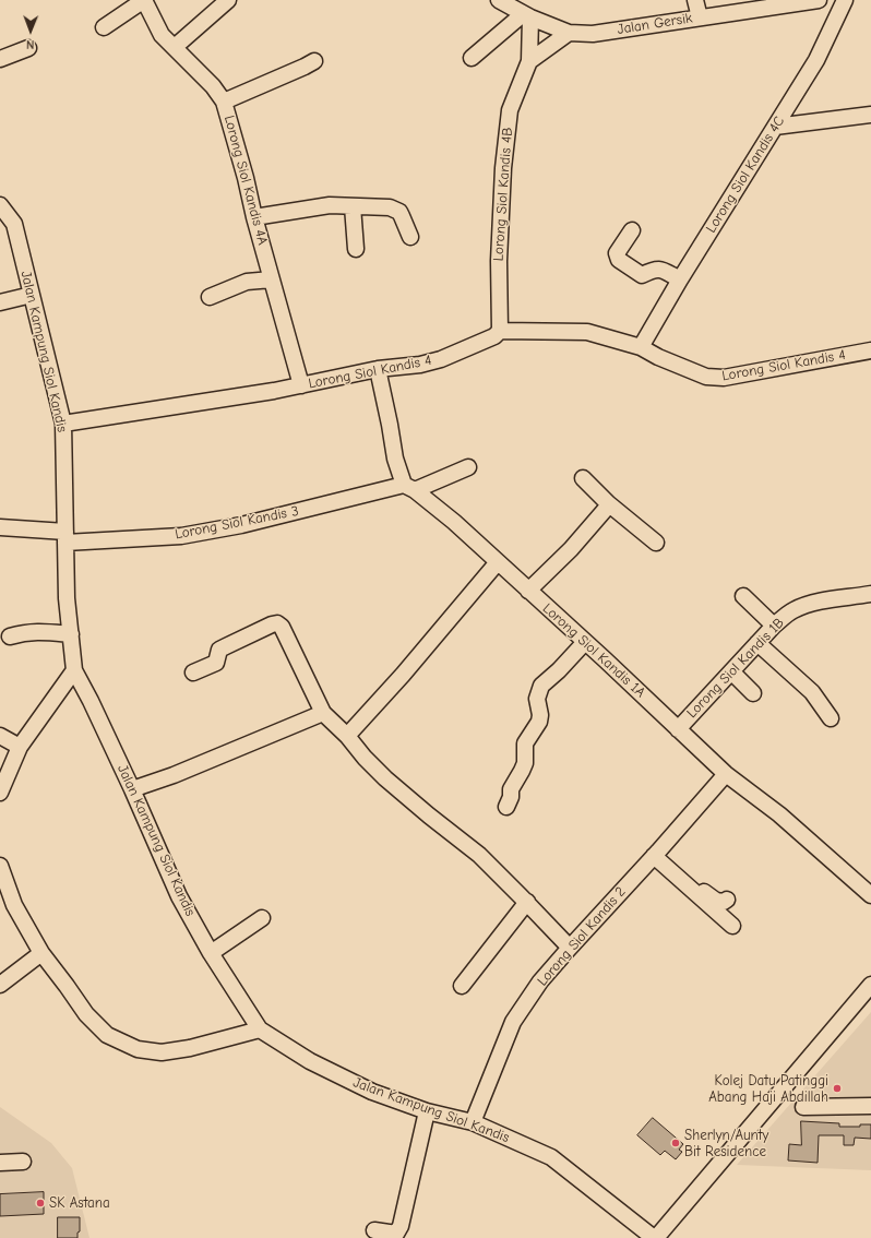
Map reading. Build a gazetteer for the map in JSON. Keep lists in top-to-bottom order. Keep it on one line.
{"streets":{"street":["Jalan Gersik","Lorong Siol Kandis 4C","Lorong Siol Kandis 4A","Lorong Siol Kandis 4B","Jalan Kampung Siol Kandis","Lorong Siol Kandis 4","Lorong Siol Kandis 3","Lorong Siol Kandis 1A","Lorong Siol Kandis 1B","Lorong Siol Kandis 2"]},"crossings":[["Lorong Siol Kandis 4C","Lorong Siol Kandis 4"],["Lorong Siol Kandis 4A","Lorong Siol Kandis 4"],["Lorong Siol Kandis 4B","Lorong Siol Kandis 4"],["Jalan Kampung Siol Kandis","Lorong Siol Kandis 4"],["Jalan Kampung Siol Kandis","Lorong Siol Kandis 3"],["Jalan Kampung Siol Kandis","Lorong Siol Kandis 2"],["Lorong Siol Kandis 3","Lorong Siol Kandis 1A"],["Lorong Siol Kandis 1A","Lorong Siol Kandis 1B"],["Lorong Siol Kandis 1A","Lorong Siol Kandis 2"]],"places":["Kolej Datu Patinggi Abang Haji Abdillah","Sherlyn/Aunty Bit Residence","SK Astana"],"north":"bottom"}
